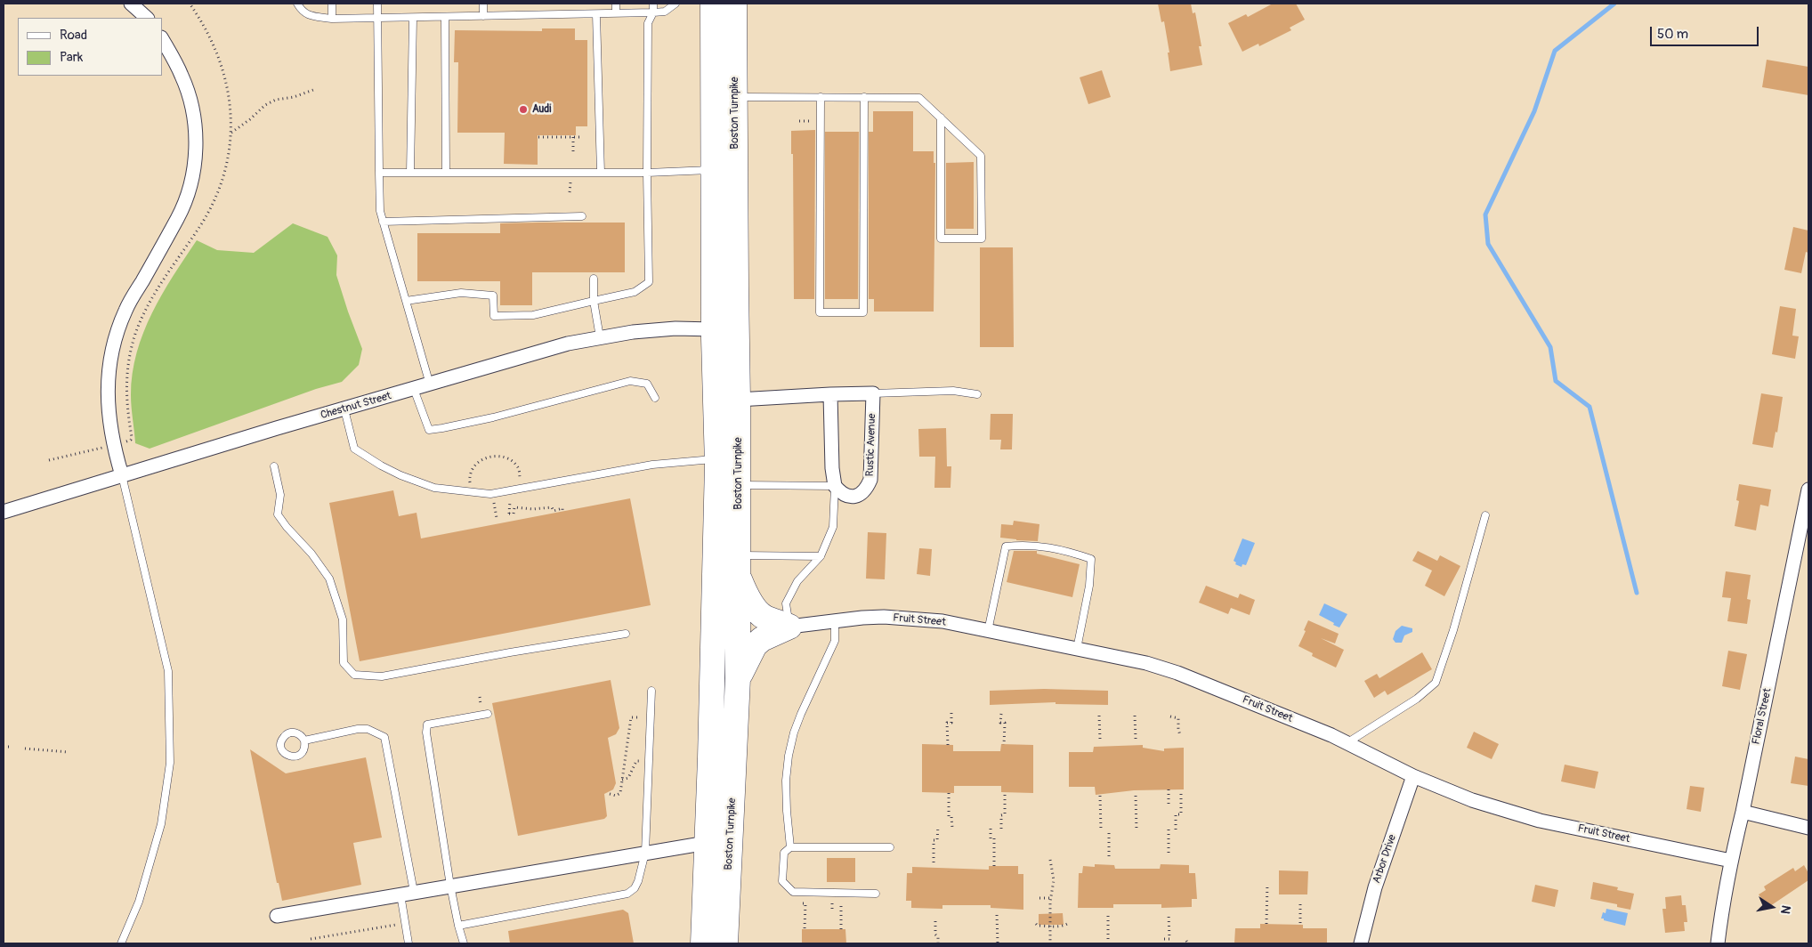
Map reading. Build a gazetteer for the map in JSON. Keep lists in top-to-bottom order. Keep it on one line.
{"streets":{"highway":["Boston Turnpike"],"street":["Chestnut Street","Rustic Avenue","Fruit Street","Floral Street","Arbor Drive"]},"crossings":[["Boston Turnpike","Chestnut Street"],["Fruit Street","Floral Street"],["Fruit Street","Arbor Drive"]],"places":["Audi"],"legend":["Road","Park"],"scale_bar":"50 m","north":"right"}
